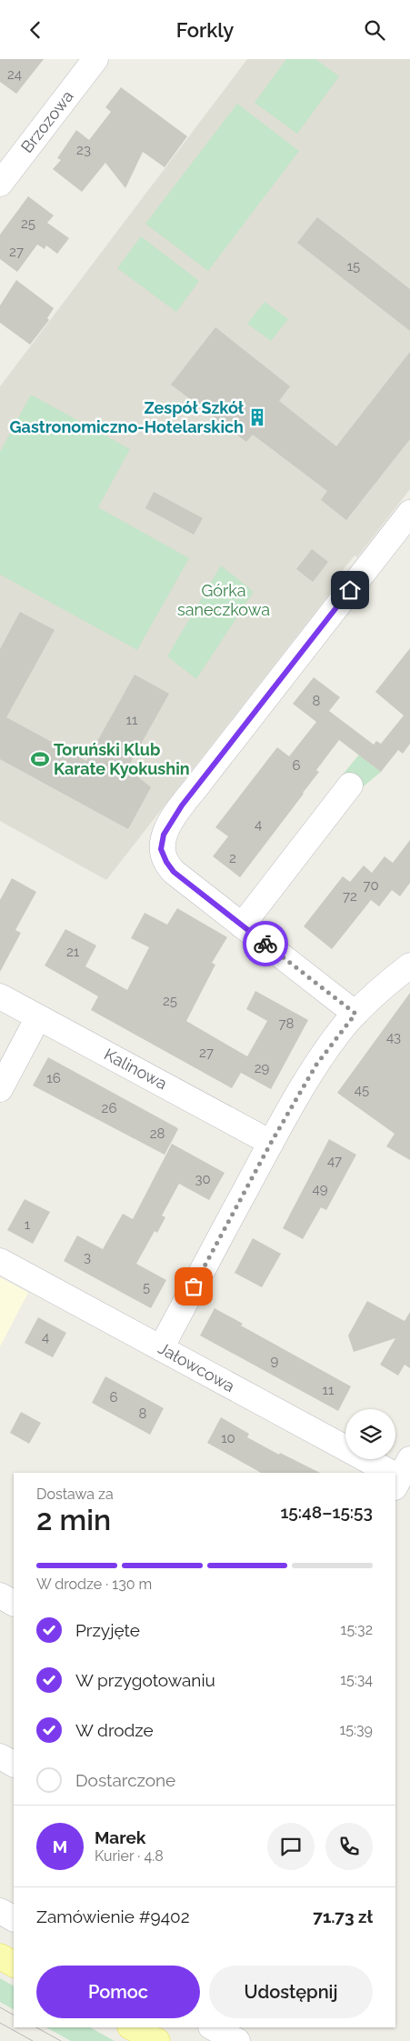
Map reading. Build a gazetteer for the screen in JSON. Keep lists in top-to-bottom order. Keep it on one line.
{"streets":{"street":["Brzozowa","Kalinowa","Jałowcowa"]},"parks":["Górka saneczkowa"],"places":{"building":["Zespół Szkół Gastronomiczno-Hotelarskich"],"sports":["Toruński Klub Karate Kyokushin"]},"house_numbers":["24","23","25","27","15","8","11","6","4","2","70","72","21","25","78","43","27","29","16","45","26","28","47","30","49","1","3","5","4","9","11","6","8","10"],"page":{"header":"Forkly","heading":["2 min","Dostawa za","15:48–15:53"],"panel":["Marek","Kurier · 4.8","Zamówienie #9402","71.73 zł"],"bar":"W drodze · 130 m","list":[["Przyjęte","15:32"],["W przygotowaniu","15:34"],["W drodze","15:39"],"Dostarczone"],"round":"M","buttons":["Pomoc","Udostępnij"]}}
